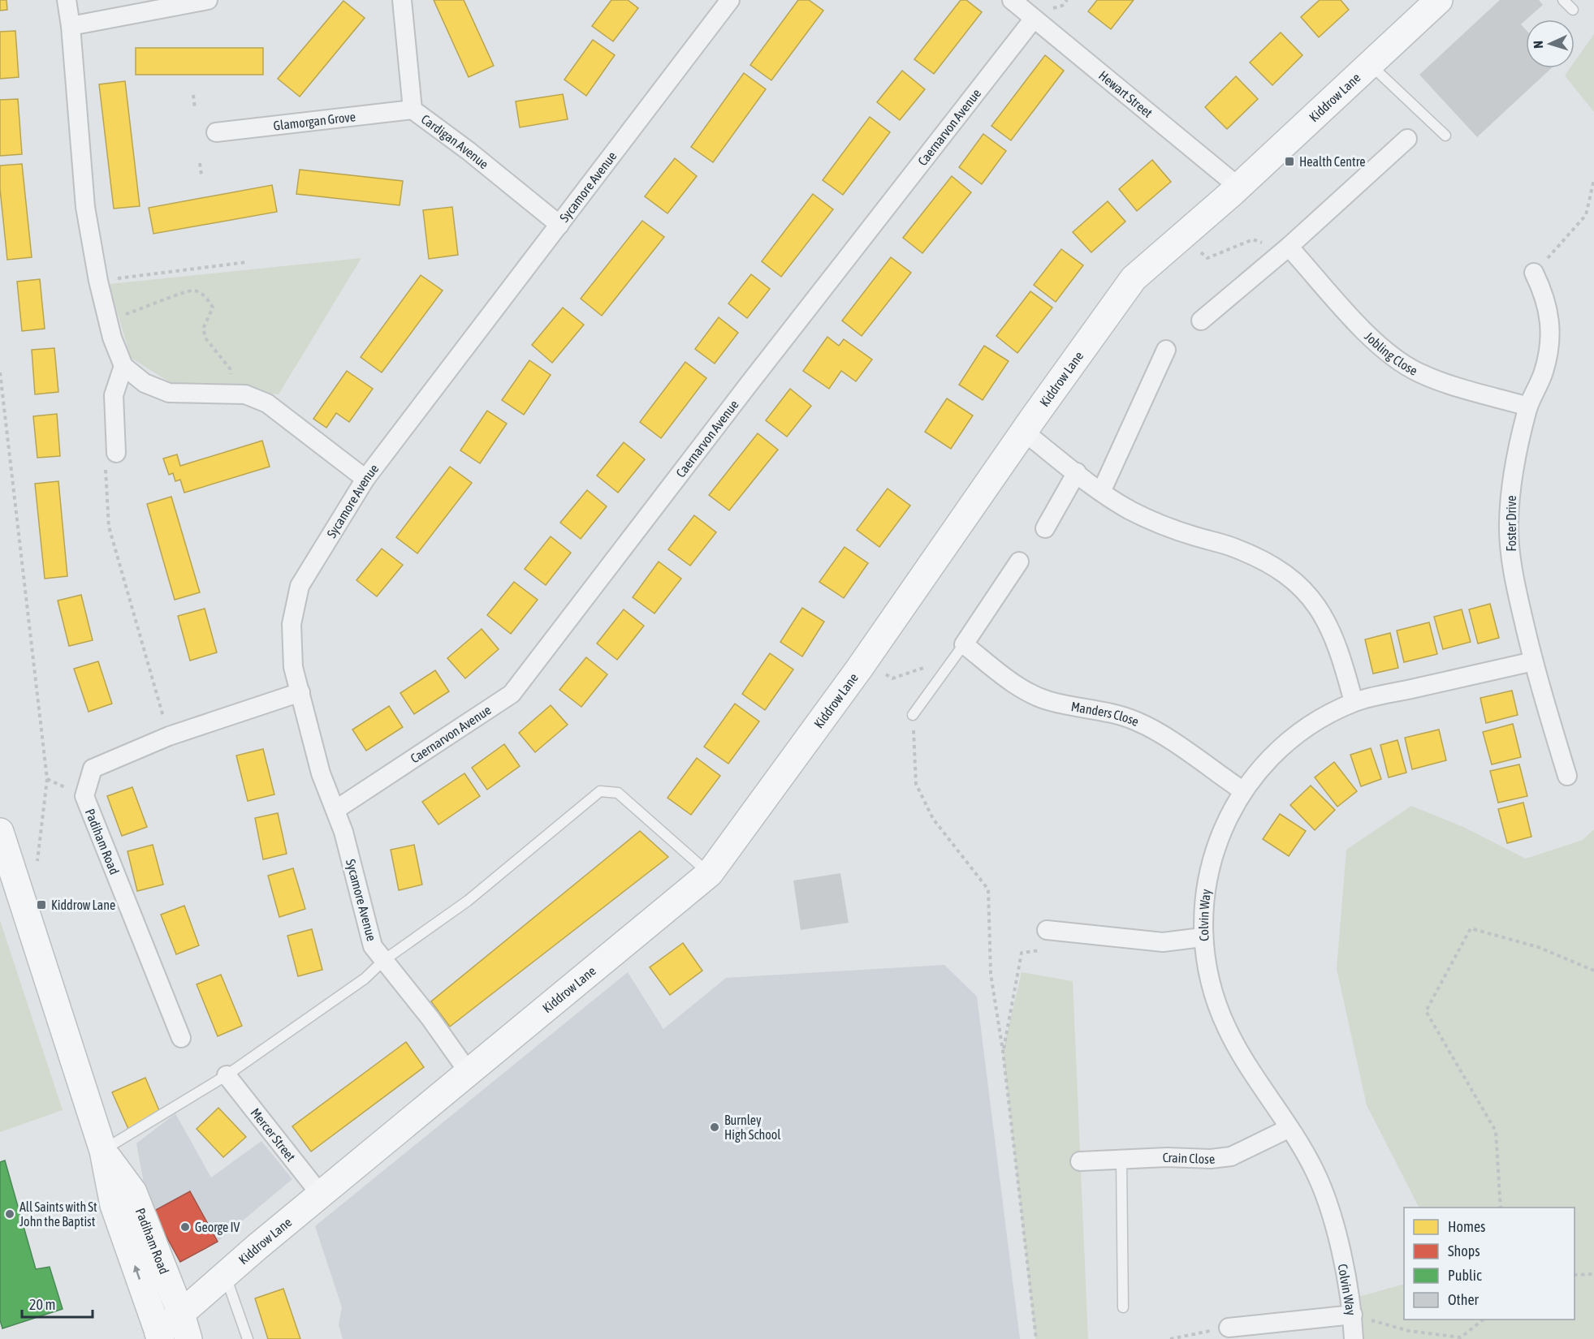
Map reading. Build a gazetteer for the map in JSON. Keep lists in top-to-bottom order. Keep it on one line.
{"streets":{"main road":["Kiddrow Lane","Padiham Road"],"street":["Hewart Street","Glamorgan Grove","Caernarvon Avenue","Cardigan Avenue","Sycamore Avenue","Jobling Close","Foster Drive","Manders Close","Colvin Way","Mercer Street","Crain Close"]},"crossings":[["Hewart Street","Kiddrow Lane"],["Hewart Street","Caernarvon Avenue"],["Kiddrow Lane","Sycamore Avenue"],["Kiddrow Lane","Padiham Road"],["Kiddrow Lane","Mercer Street"],["Glamorgan Grove","Cardigan Avenue"],["Caernarvon Avenue","Sycamore Avenue"],["Cardigan Avenue","Sycamore Avenue"],["Sycamore Avenue","Padiham Road"],["Jobling Close","Foster Drive"],["Foster Drive","Colvin Way"],["Manders Close","Colvin Way"],["Colvin Way","Crain Close"]],"places":{"transit":["Health Centre","Kiddrow Lane"],"other":["Burnley High School","All Saints with St John the Baptist","George IV"]},"legend":["Homes","Shops","Public","Other"],"scale_bar":"20 m","north":"left"}
